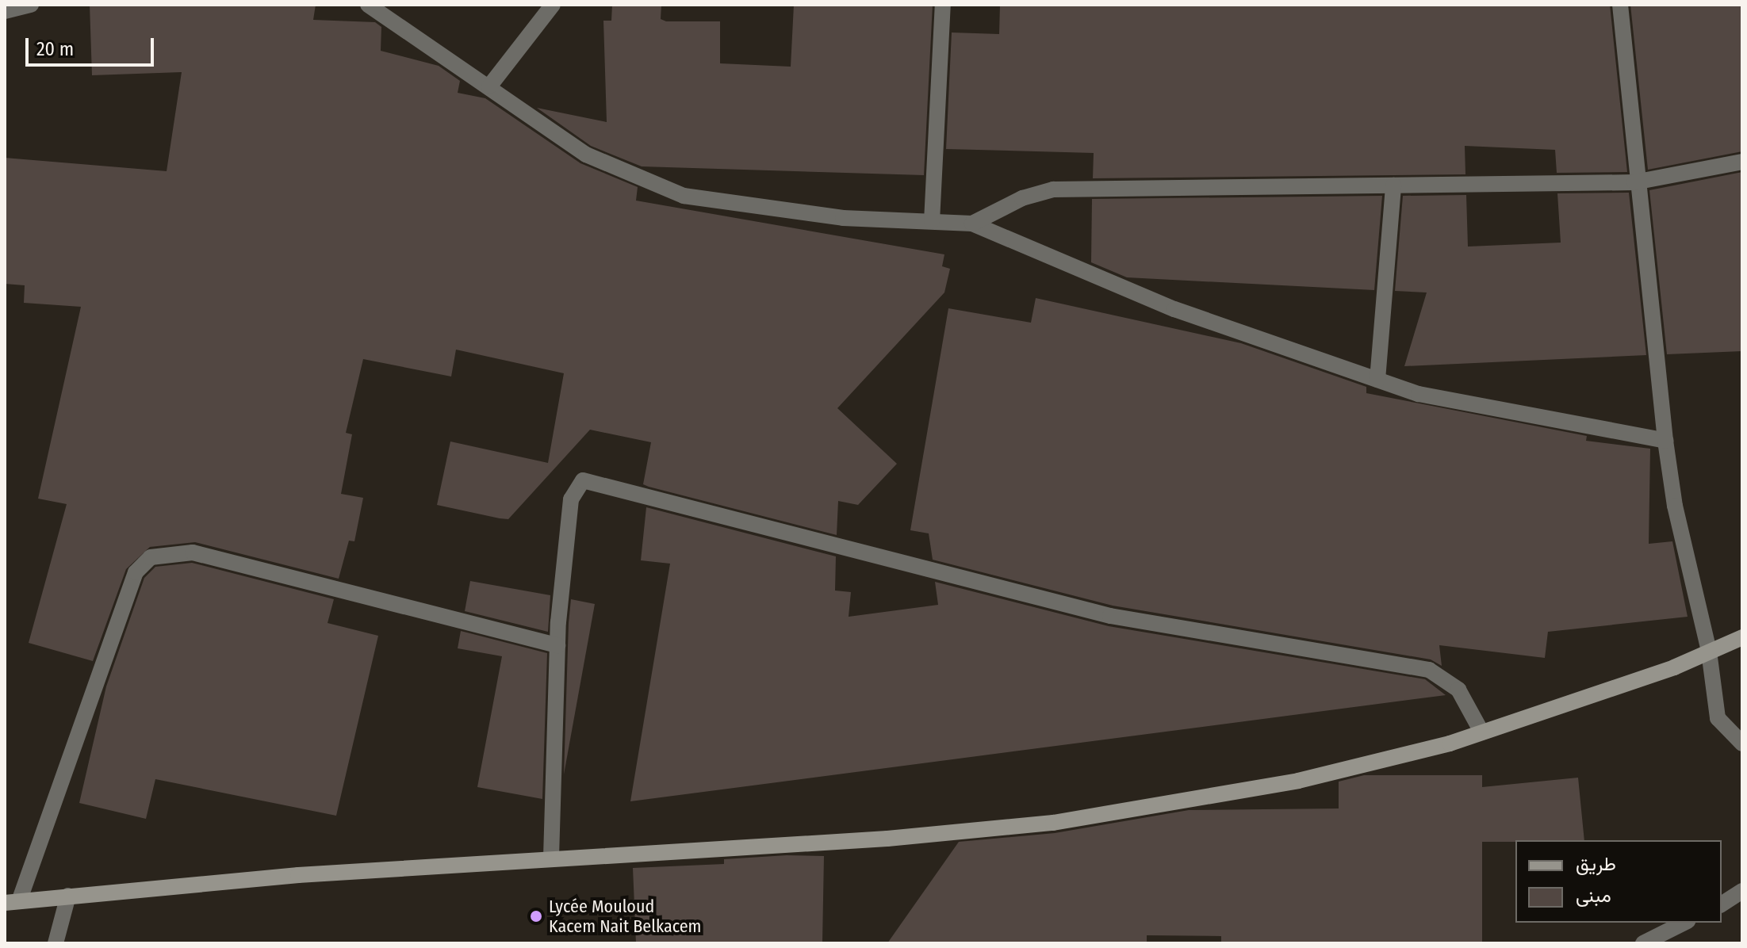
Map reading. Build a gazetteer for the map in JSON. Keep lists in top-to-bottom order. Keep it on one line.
{"places":["Lycée Mouloud Kacem Nait Belkacem"],"legend":["طريق","مبنى"],"scale_bar":"20 m"}
